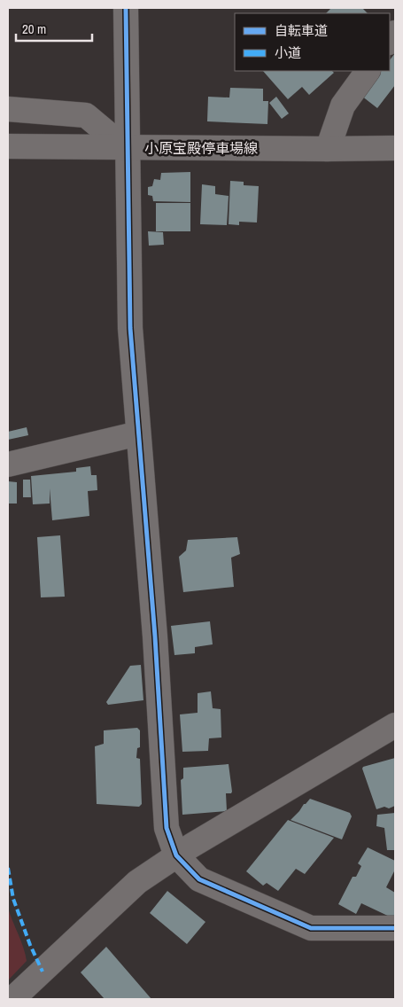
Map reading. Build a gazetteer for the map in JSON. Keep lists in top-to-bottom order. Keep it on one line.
{"streets":{"street":["小原宝殿停車場線"]},"legend":["自転車道","小道"],"scale_bar":"20 m"}
